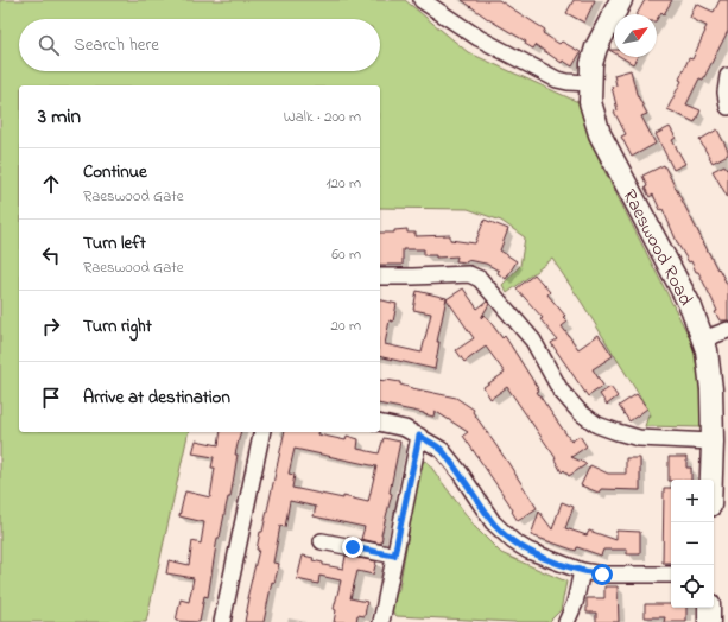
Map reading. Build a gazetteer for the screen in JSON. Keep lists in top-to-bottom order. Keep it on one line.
{"streets":{"street":["Raeswood Road"]},"north":"top right","page":{"search":"Search here","heading":["3 min","Walk · 200 m"],"list":[["Continue","Raeswood Gate","120 m"],["Turn left","Raeswood Gate","60 m"],["Turn right","20 m"],"Arrive at destination"],"map_buttons":["+","−"]}}
